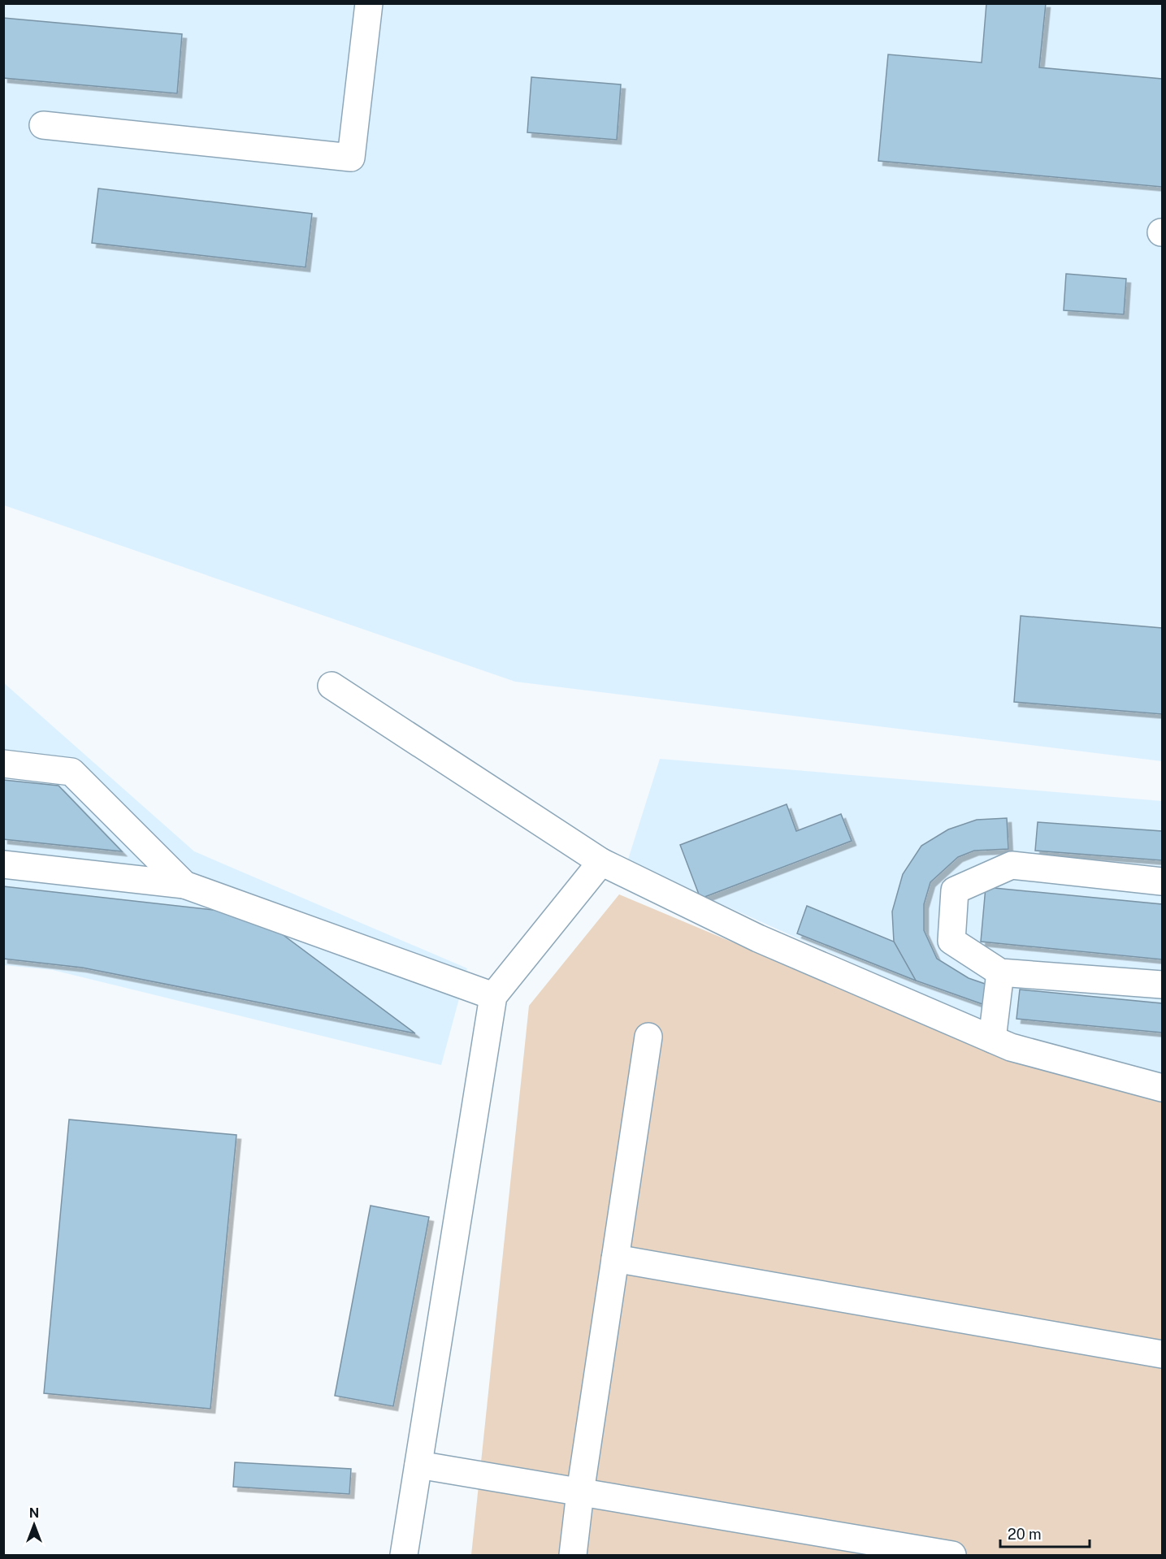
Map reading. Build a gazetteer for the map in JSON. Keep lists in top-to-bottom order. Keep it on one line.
{"scale_bar":"20 m","north":"top"}
